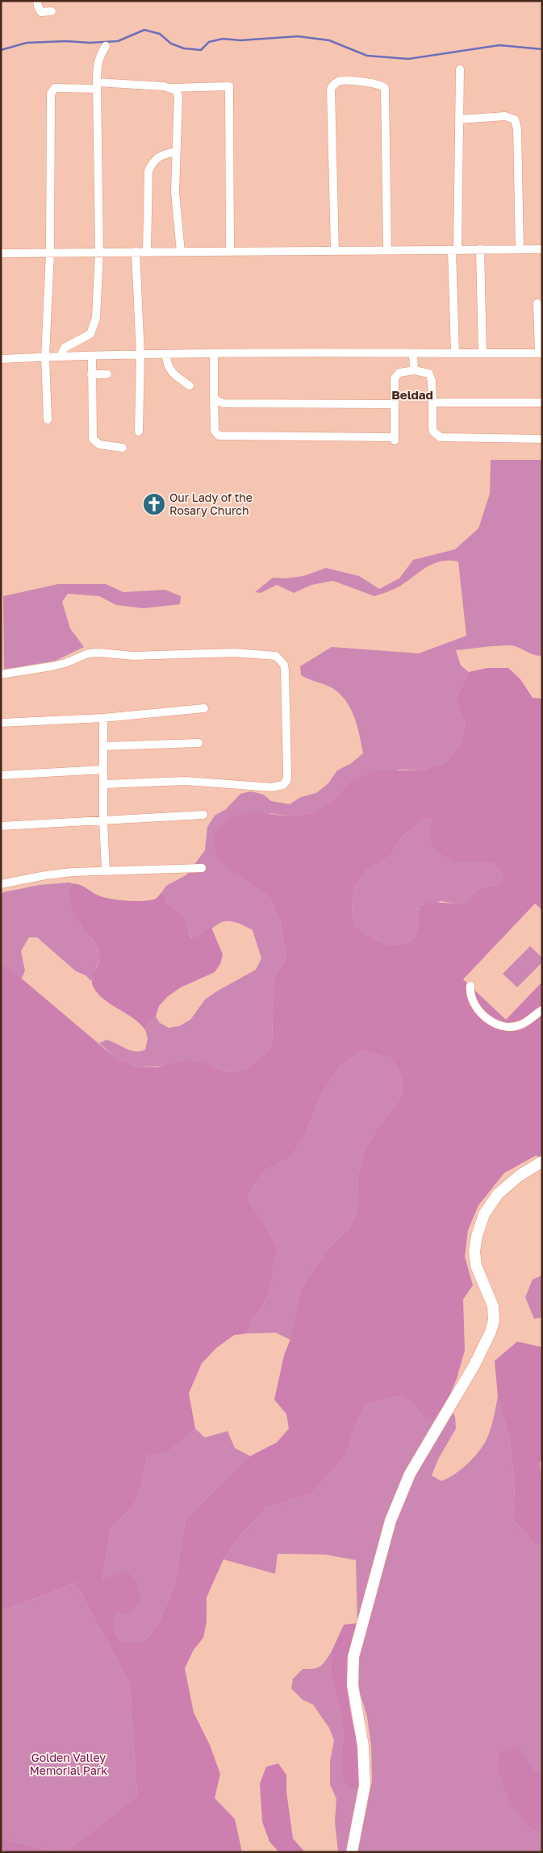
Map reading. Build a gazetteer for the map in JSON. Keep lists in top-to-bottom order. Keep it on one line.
{"districts":["Beldad"],"parks":["Golden Valley Memorial Park"],"places":{"church":["Our Lady of the Rosary Church"]}}
